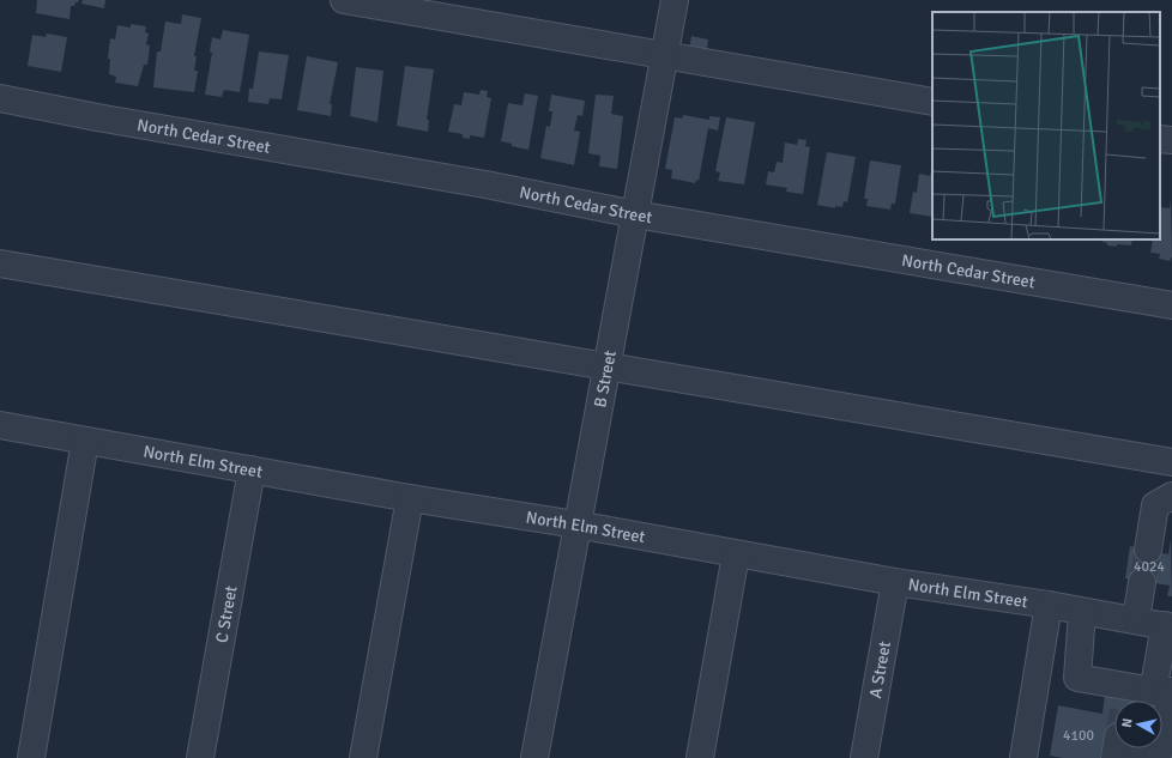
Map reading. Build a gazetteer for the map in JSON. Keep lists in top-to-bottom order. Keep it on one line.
{"streets":{"street":["North Cedar Street","B Street","North Elm Street","C Street","A Street"]},"crossings":[["North Cedar Street","B Street"],["B Street","North Elm Street"],["North Elm Street","C Street"],["North Elm Street","A Street"]],"house_numbers":["4024","4100"],"north":"left"}
